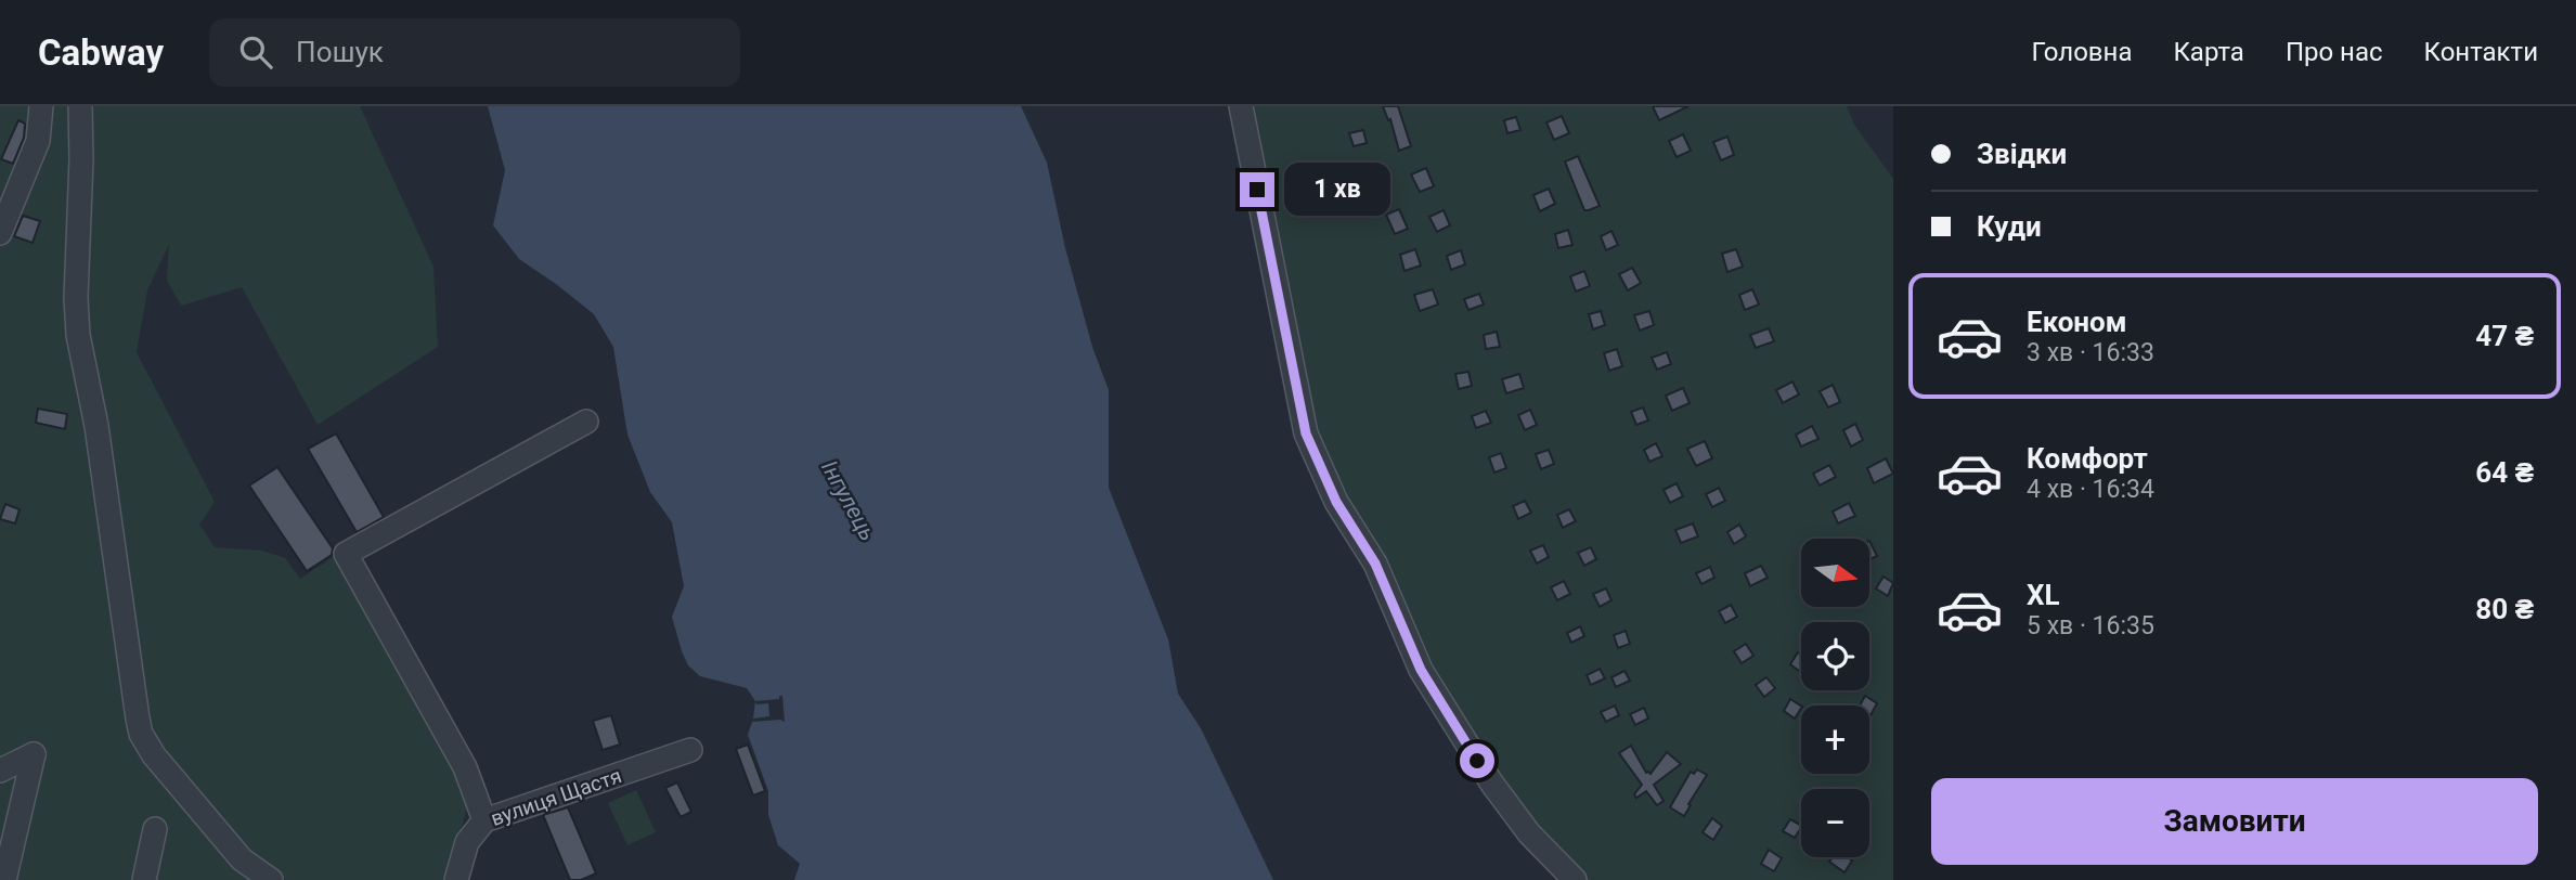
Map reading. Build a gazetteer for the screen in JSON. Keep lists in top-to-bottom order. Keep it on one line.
{"streets":{"street":["вулиця Щастя"]},"water":["Інгулець"],"north":"right","page":{"header":"Cabway","search":"Пошук","nav":["Головна","Карта","Про нас","Контакти"],"banner":["Звідки","Куди"],"bubble":"1 хв","list":[{"name":"Економ","note":"3 хв · 16:33","value":"47 ₴"},{"name":"Комфорт","note":"4 хв · 16:34","value":"64 ₴"},{"name":"XL","note":"5 хв · 16:35","value":"80 ₴"}],"map_buttons":["+","−"],"buttons":"Замовити"}}
